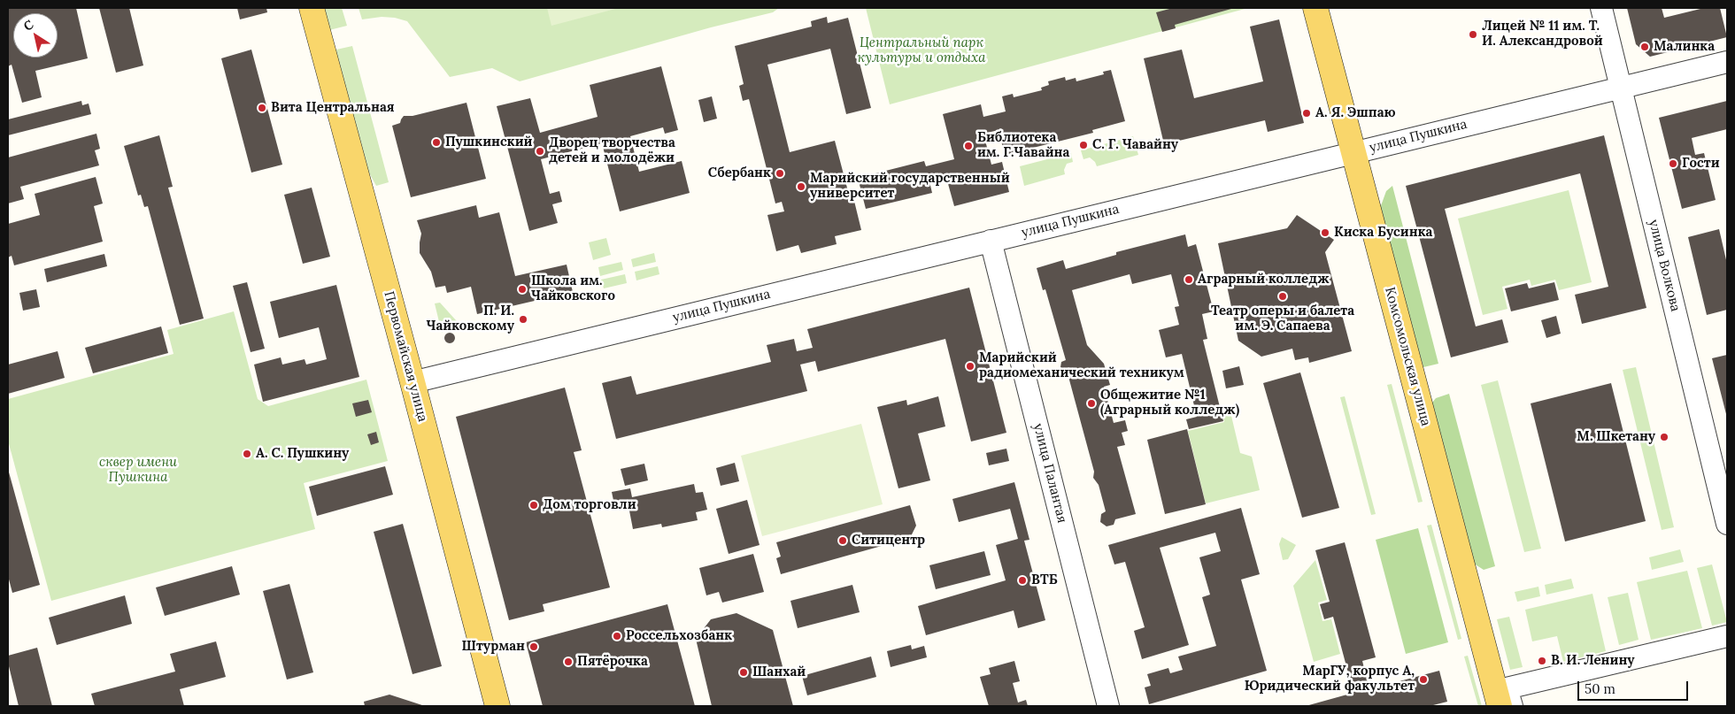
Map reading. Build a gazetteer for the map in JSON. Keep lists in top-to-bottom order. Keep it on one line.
{"streets":{"main road":["Первомайская улица","Комсомольская улица"],"street":["улица Пушкина","улица Волкова","улица Палантая"]},"crossings":[["улица Пушкина","улица Волкова"],["улица Пушкина","Первомайская улица"],["улица Пушкина","Комсомольская улица"],["улица Пушкина","улица Палантая"]],"parks":["Центральный парк культуры и отдыха","сквер имени Пушкина"],"places":["Лицей № 11 им. Т. И. Александровой","Малинка","Вита Центральная","А. Я. Эшпаю","Пушкинский","С. Г. Чавайну","Библиотека им. Г.Чавайна","Дворец творчества детей и молодёжи","Гости","Сбербанк","Марийский государственный университет","Киска Бусинка","Аграрный колледж","Школа им. Чайковского","Театр оперы и балета им. Э. Сапаева","П. И. Чайковскому","Марийский радиомеханический техникум","Общежитие №1 (Аграрный колледж)","М. Шкетану","А. С. Пушкину","Дом торговли","Ситицентр","ВТБ","Россельхозбанк","Штурман","В. И. Ленину","Пятёрочка","Шанхай","МарГУ, корпус А, Юридический факультет"],"scale_bar":"50 m","north":"top left"}
